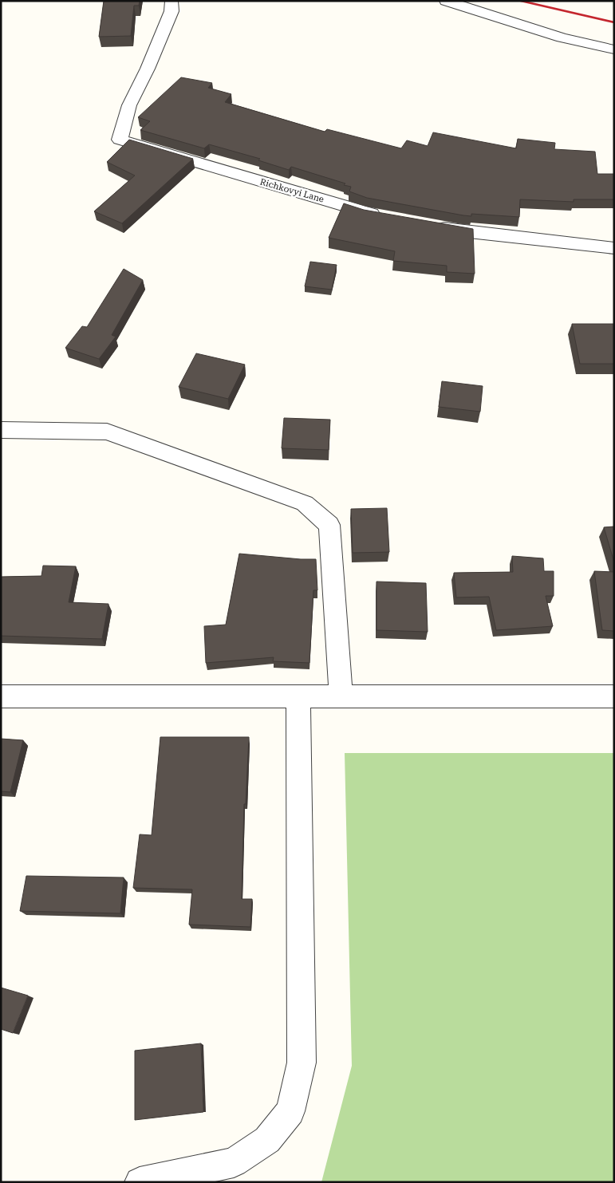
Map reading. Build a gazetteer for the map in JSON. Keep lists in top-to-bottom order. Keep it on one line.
{"streets":{"street":["Richkovyi Lane"]}}
